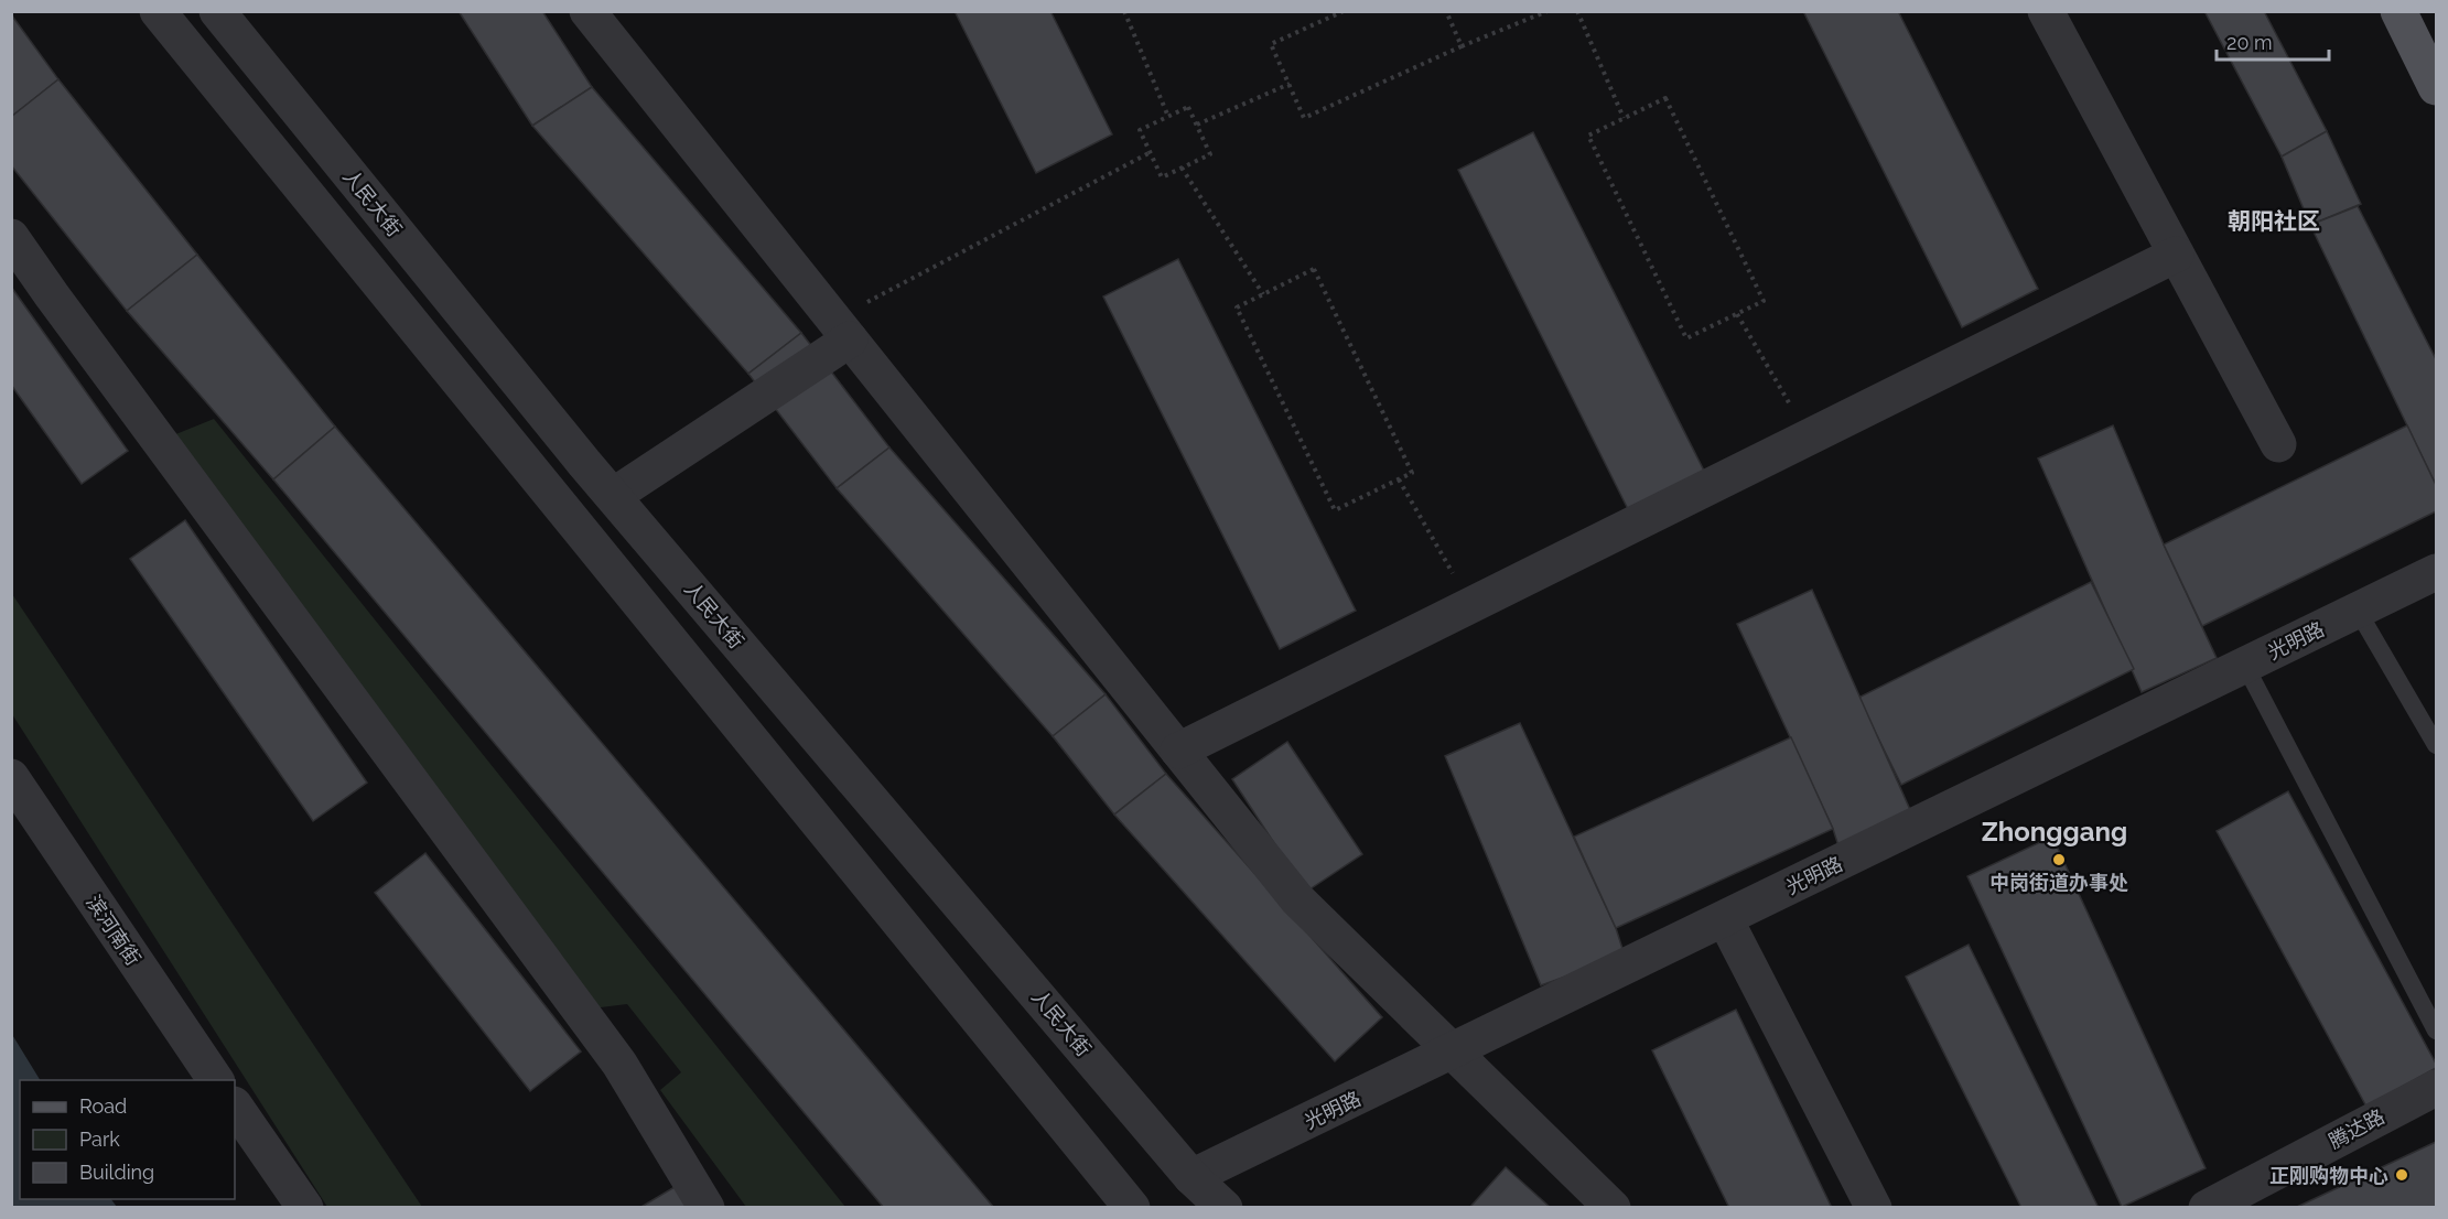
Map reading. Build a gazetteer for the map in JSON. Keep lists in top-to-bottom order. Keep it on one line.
{"streets":{"street":["人民大街","光明路","滨河南街","腾达路"]},"crossings":[["人民大街","光明路"]],"districts":["朝阳社区","Zhonggang"],"places":["中岗街道办事处","正刚购物中心"],"legend":["Road","Park","Building"],"scale_bar":"20 m"}
